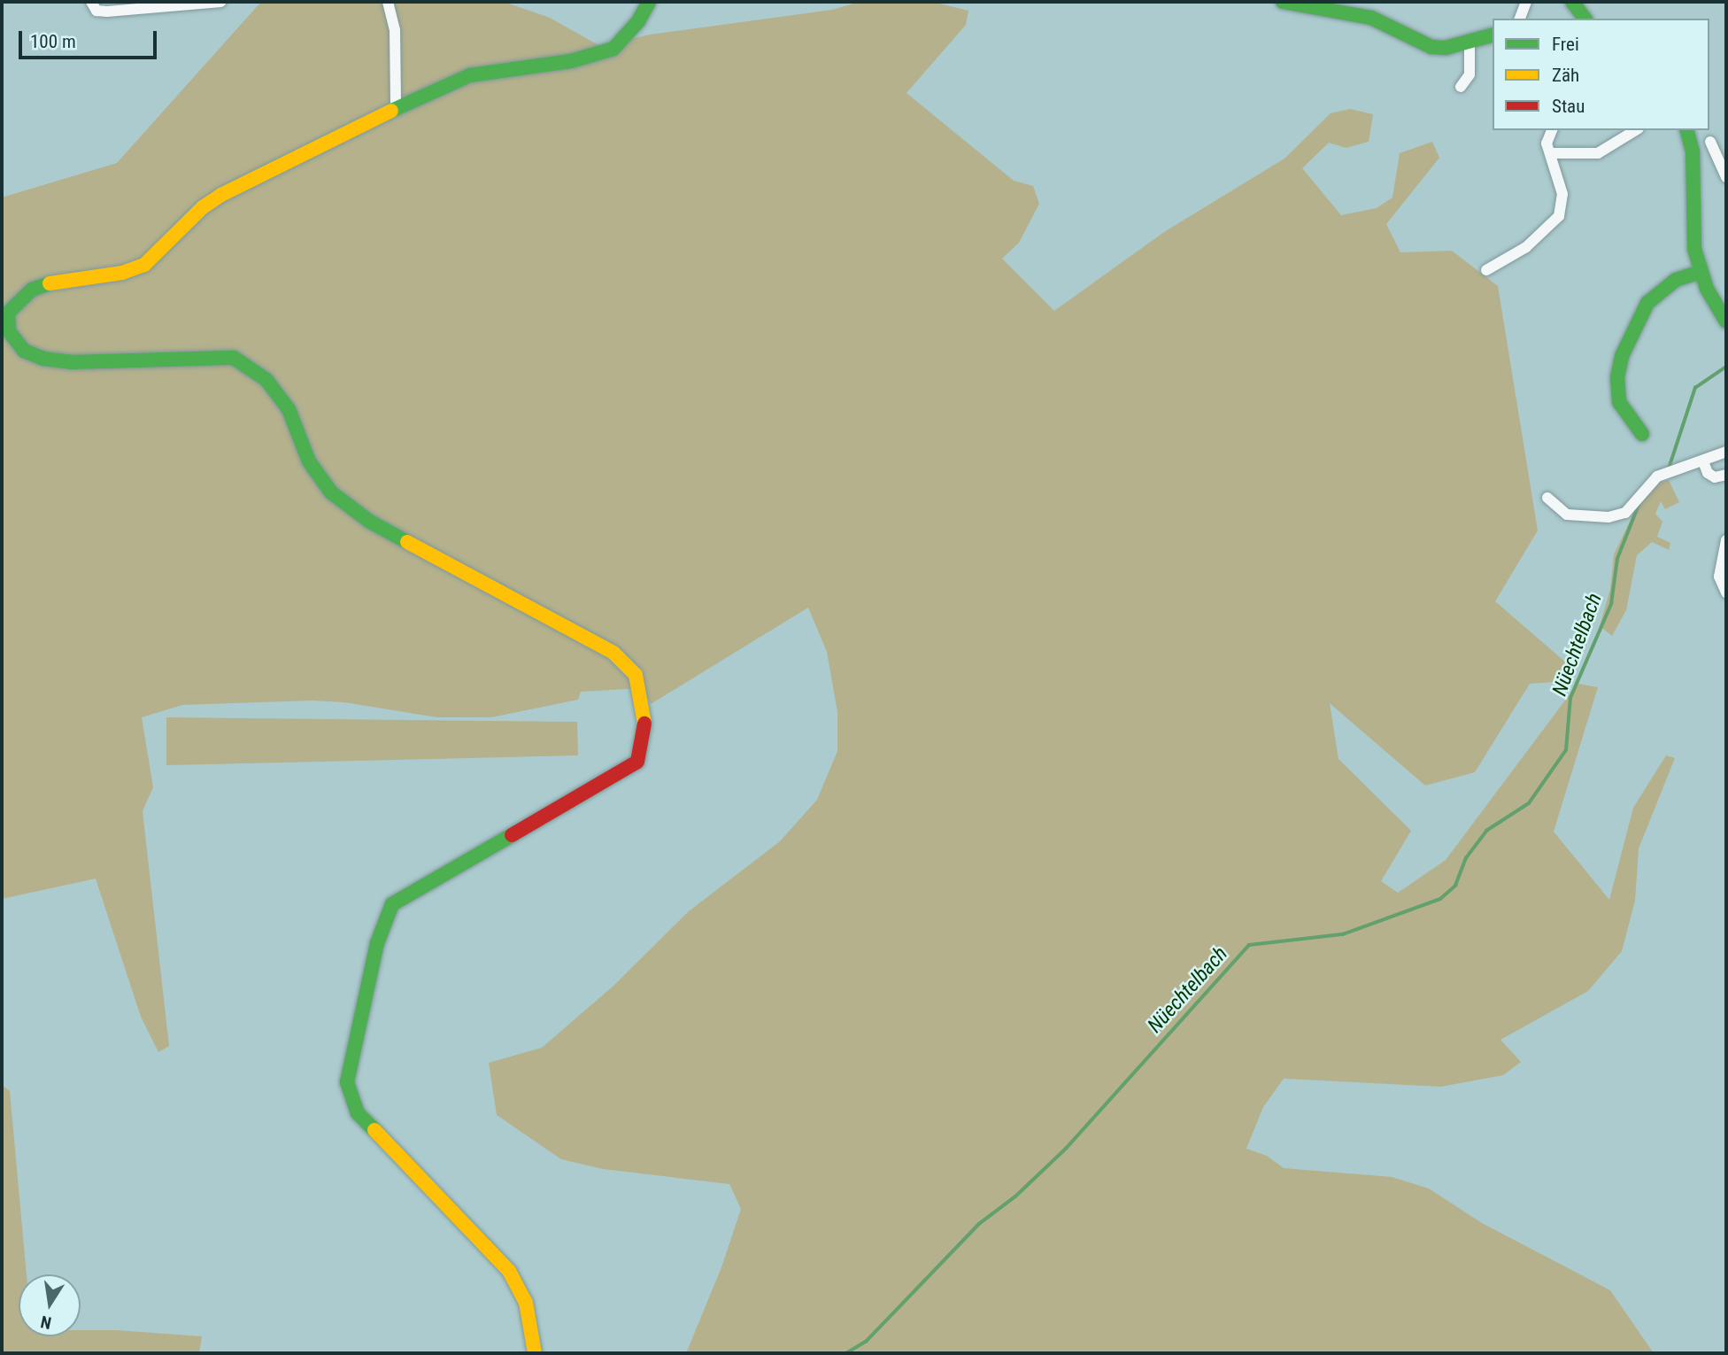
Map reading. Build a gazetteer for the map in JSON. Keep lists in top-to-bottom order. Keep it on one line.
{"water":["Nüechtelbach"],"legend":["Frei","Zäh","Stau"],"scale_bar":"100 m","north":"bottom"}
